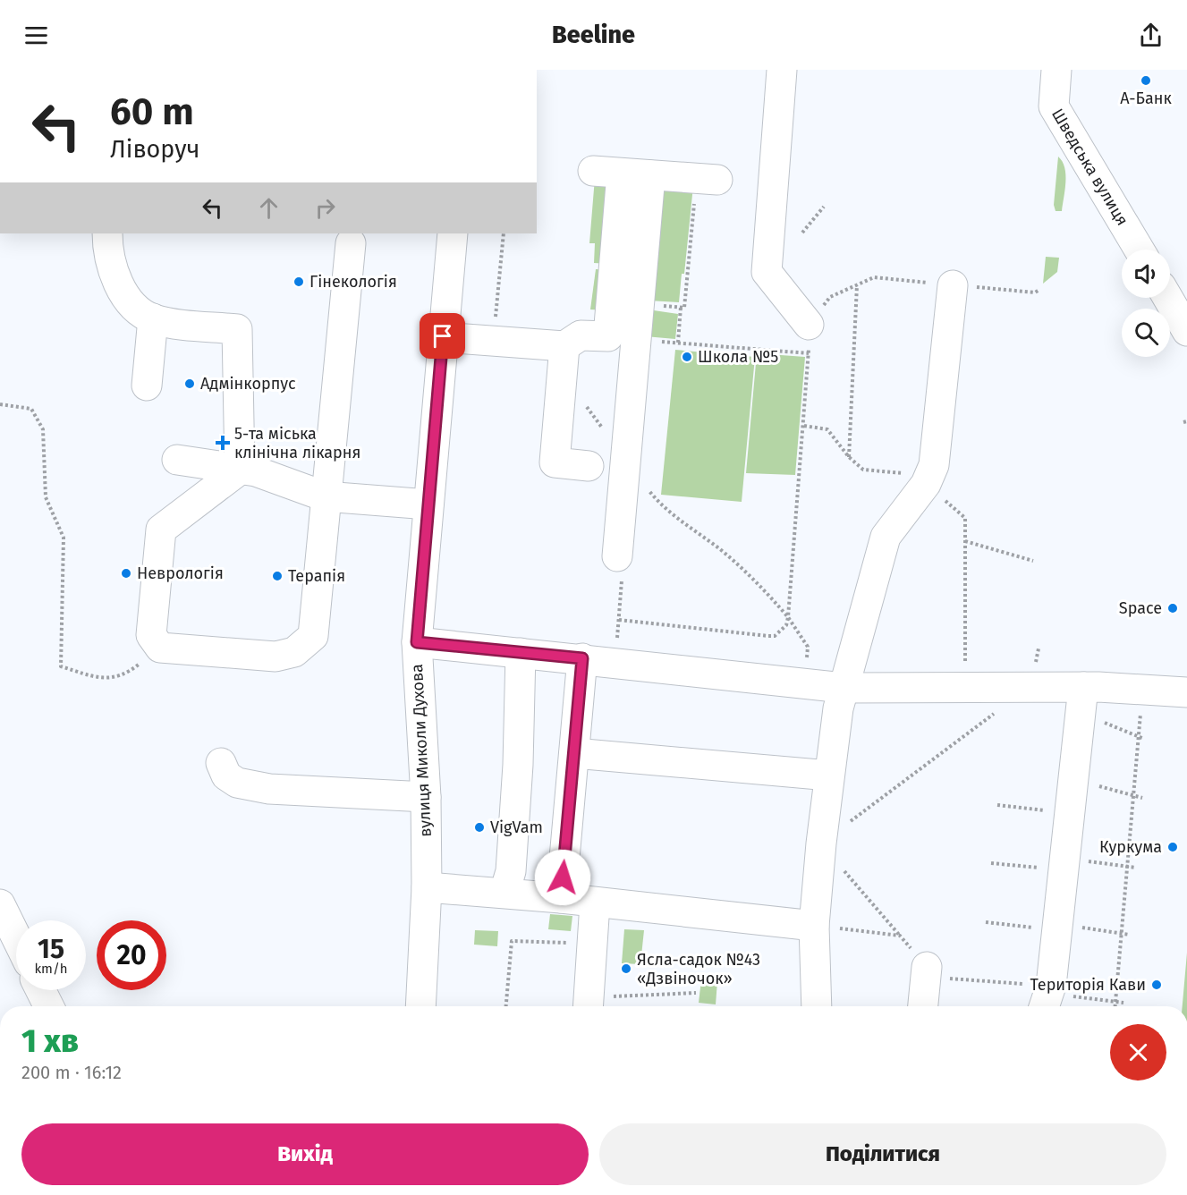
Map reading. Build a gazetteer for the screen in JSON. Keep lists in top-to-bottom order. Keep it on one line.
{"streets":{"street":["Шведська вулиця","вулиця Миколи Духова"]},"places":{"other":["А-Банк","Гінекологія","Школа №5","Адмінкорпус","Неврологія","Терапія","Space","VigVam","Куркума","Ясла-садок №43 «Дзвіночок»","Територія Кави"],"health":["5-та міська клінічна лікарня"]},"page":{"header":"Beeline","turn":["60 m","Ліворуч"],"speed":"15 km/h","limit":"20","heading":["1 хв","200 m · 16:12"],"buttons":["Вихід","Поділитися"]}}
